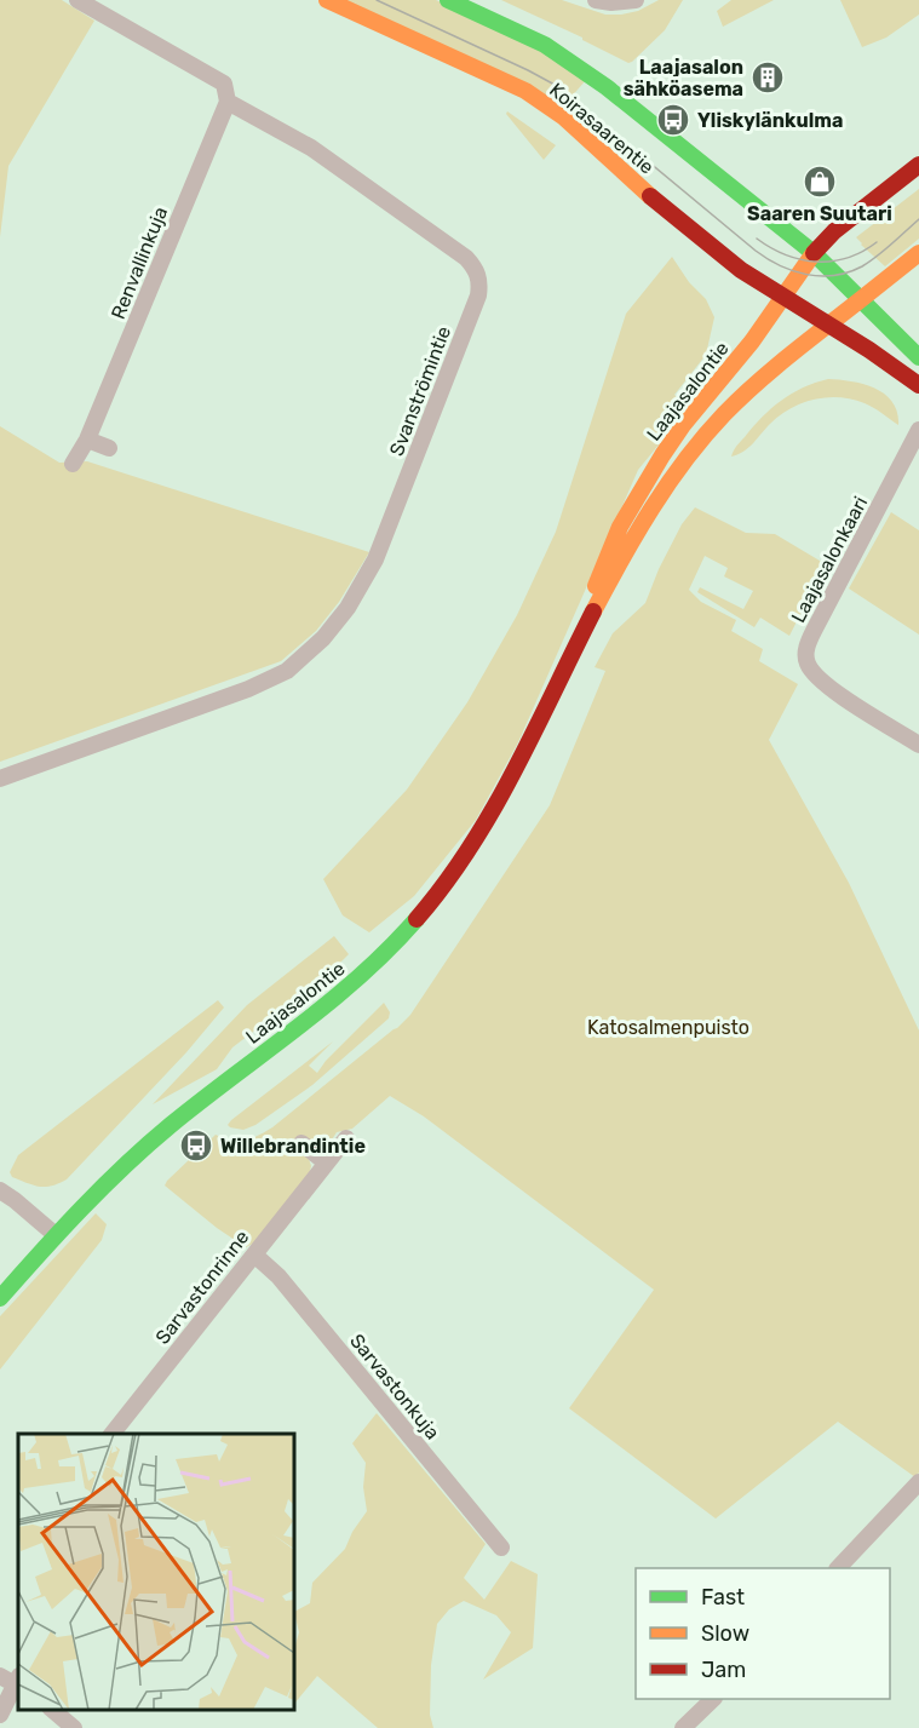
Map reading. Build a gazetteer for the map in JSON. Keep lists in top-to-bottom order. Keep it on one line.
{"streets":{"main road":["Koirasaarentie","Laajasalontie"],"street":["Renvallinkuja","Svanströmintie","Laajasalonkaari","Sarvastonrinne","Sarvastonkuja"]},"crossings":[["Koirasaarentie","Laajasalontie"],["Renvallinkuja","Svanströmintie"],["Sarvastonrinne","Sarvastonkuja"]],"parks":["Katosalmenpuisto"],"places":{"building":["Laajasalon sähköasema"],"bus stop":["Yliskylänkulma","Willebrandintie"],"shop":["Saaren Suutari"]},"legend":["Fast","Slow","Jam"]}
